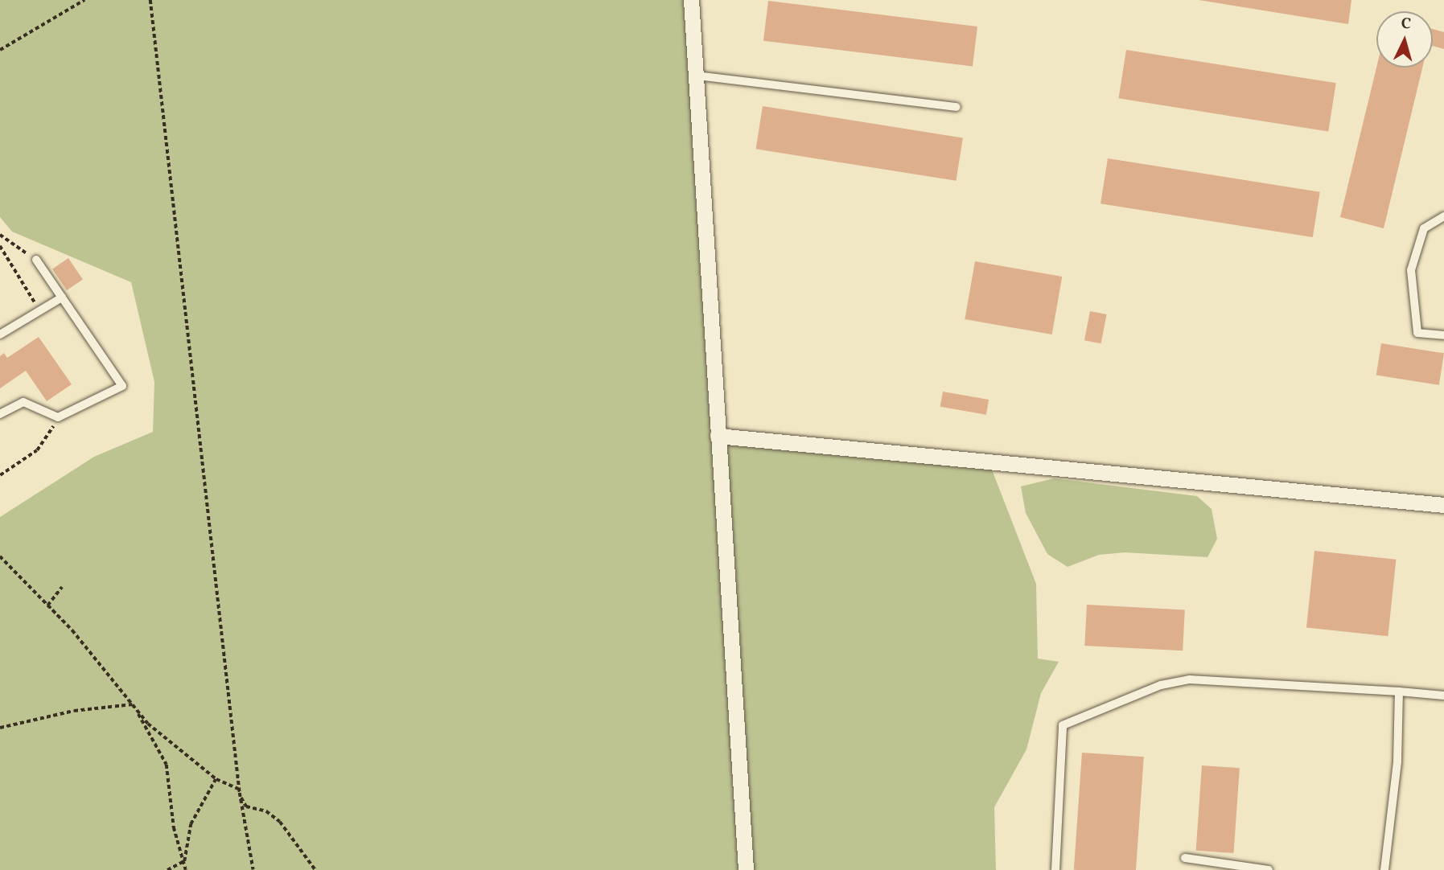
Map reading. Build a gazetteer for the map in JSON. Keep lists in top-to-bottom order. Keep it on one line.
{"north":"top"}
